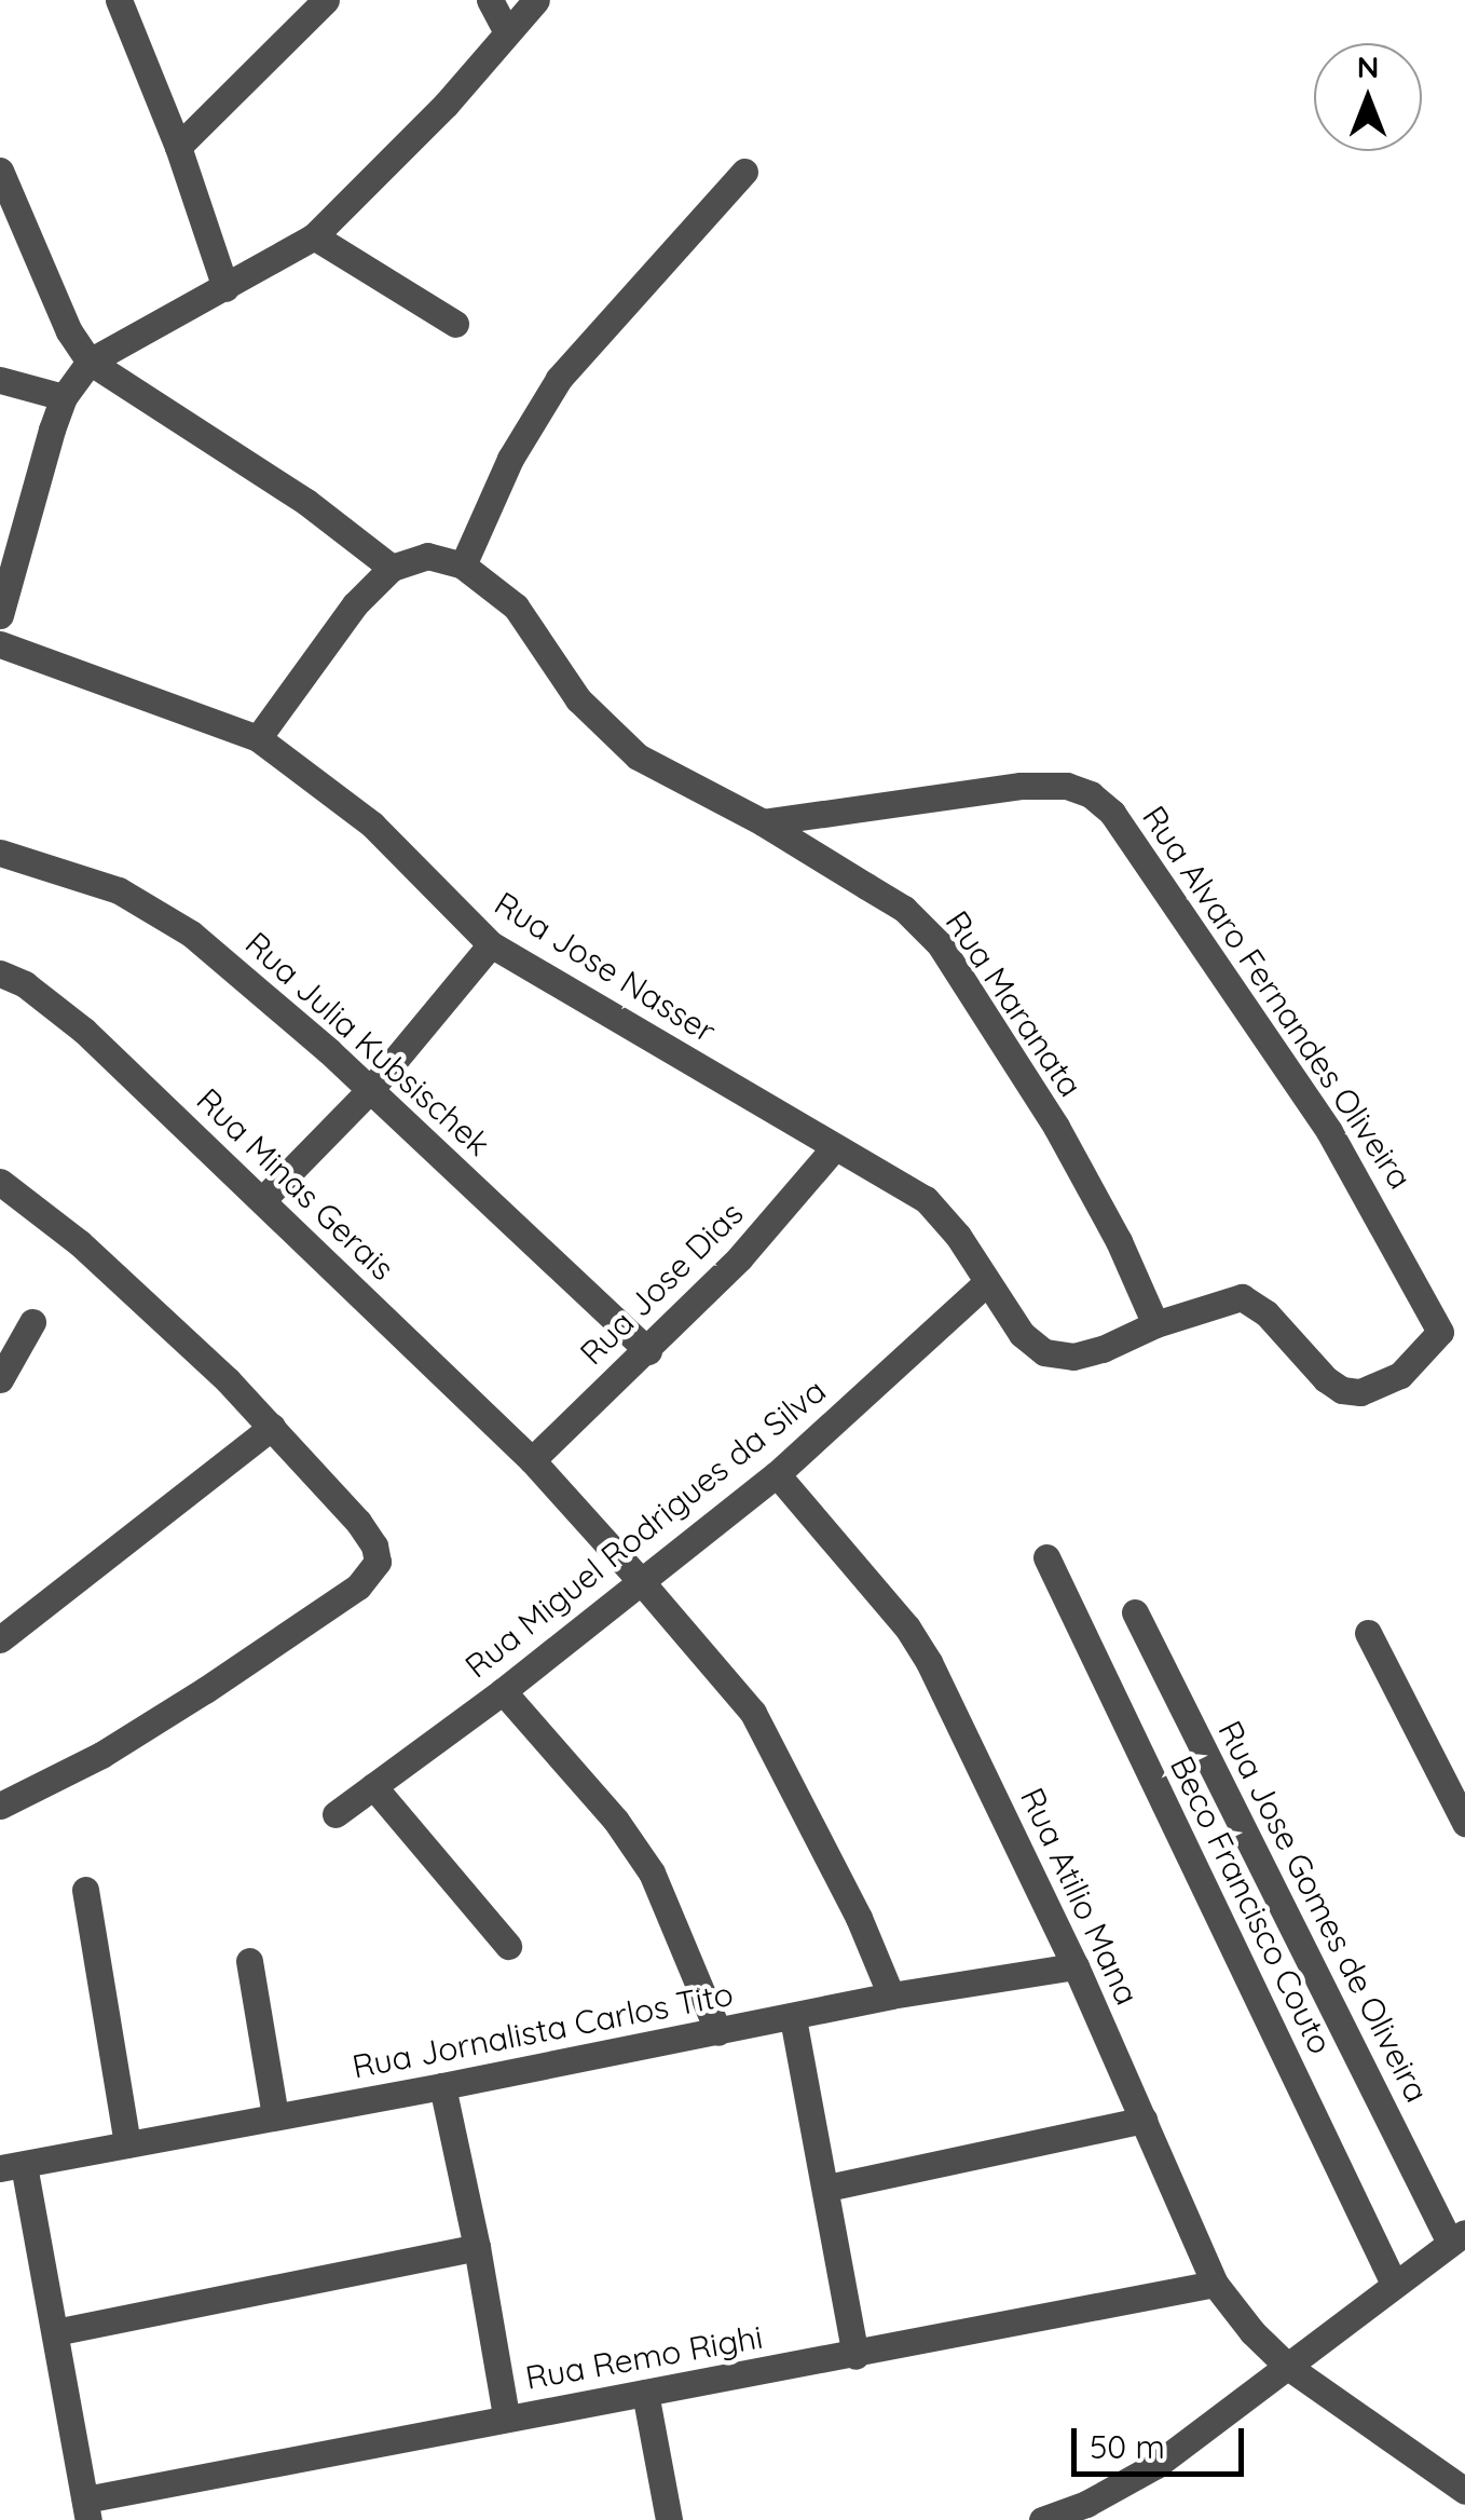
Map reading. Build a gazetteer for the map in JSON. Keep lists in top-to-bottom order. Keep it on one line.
{"streets":{"street":["Rua Jose Nasser","Rua Alvaro Fernandes Oliveira","Rua Maranata","Rua Julia Kubsischek","Rua Minas Gerais","Rua Jose Dias","Rua Miguel Rodrigues da Silva","Rua Atilio Mana","Beco Francisco Couto","Rua Jose Gomes de Oliveira","Rua Jornalista Carlos Tito","Rua Remo Righi"]},"crossings":[["Rua Jose Nasser","Rua Alvaro Fernandes Oliveira"],["Rua Jose Nasser","Rua Jose Dias"],["Rua Jose Nasser","Rua Miguel Rodrigues da Silva"],["Rua Alvaro Fernandes Oliveira","Rua Maranata"],["Rua Alvaro Fernandes Oliveira","Rua Miguel Rodrigues da Silva"],["Rua Julia Kubsischek","Rua Jose Dias"],["Rua Minas Gerais","Rua Jose Dias"],["Rua Minas Gerais","Rua Miguel Rodrigues da Silva"],["Rua Minas Gerais","Rua Jornalista Carlos Tito"],["Rua Miguel Rodrigues da Silva","Rua Atilio Mana"],["Rua Atilio Mana","Rua Jornalista Carlos Tito"],["Rua Atilio Mana","Rua Remo Righi"]],"scale_bar":"50 m","north":"top"}
